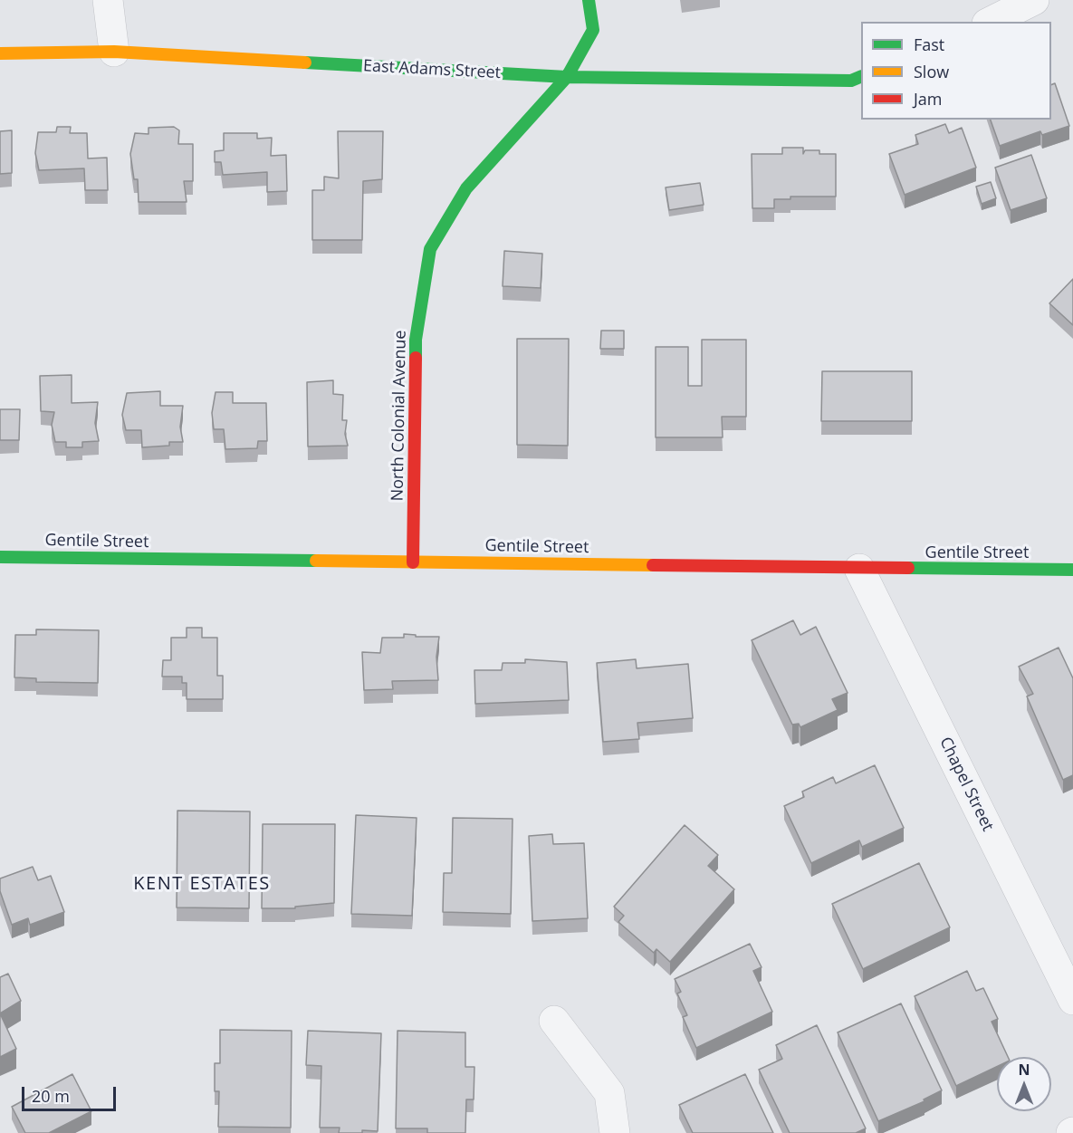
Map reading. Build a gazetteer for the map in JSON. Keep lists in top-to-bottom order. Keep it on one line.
{"streets":{"street":["East Adams Street","North Colonial Avenue","Gentile Street","Chapel Street"]},"crossings":[["East Adams Street","North Colonial Avenue"],["North Colonial Avenue","Gentile Street"],["Gentile Street","Chapel Street"]],"districts":["KENT ESTATES"],"legend":["Fast","Slow","Jam"],"scale_bar":"20 m","north":"top"}
